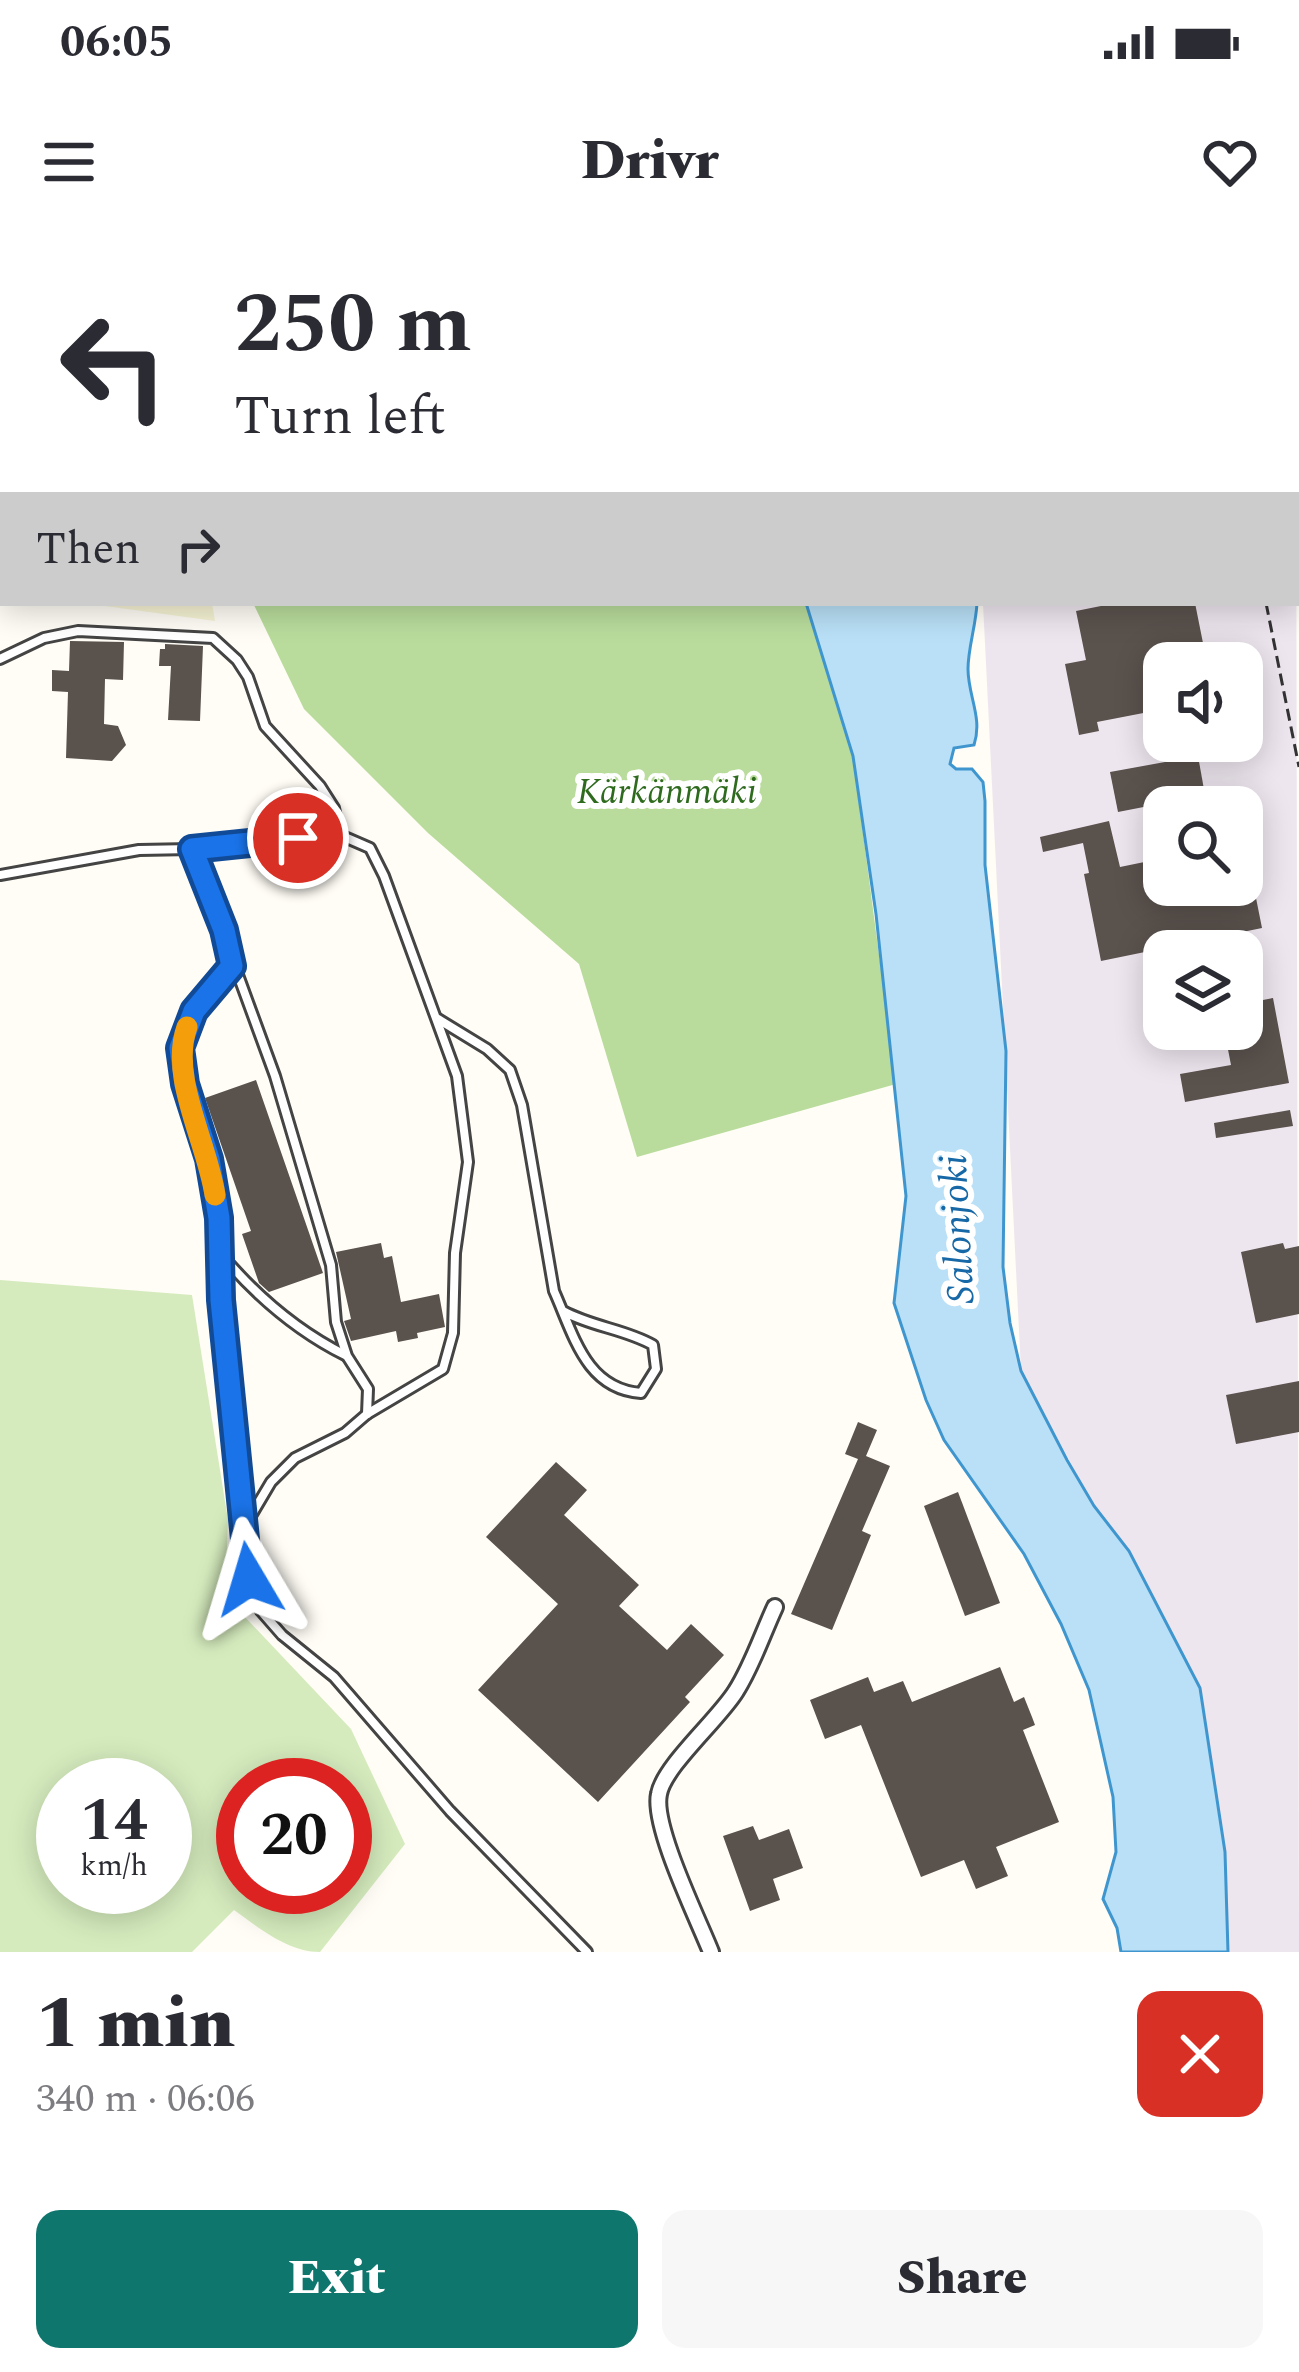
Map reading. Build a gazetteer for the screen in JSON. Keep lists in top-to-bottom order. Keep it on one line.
{"water":["Salonjoki"],"parks":["Kärkänmäki"],"page":{"status":"06:05","header":"Drivr","turn":["250 m","Turn left"],"then":"Then","speed":"14 km/h","limit":"20","heading":["1 min","340 m · 06:06"],"buttons":["Exit","Share"]}}
